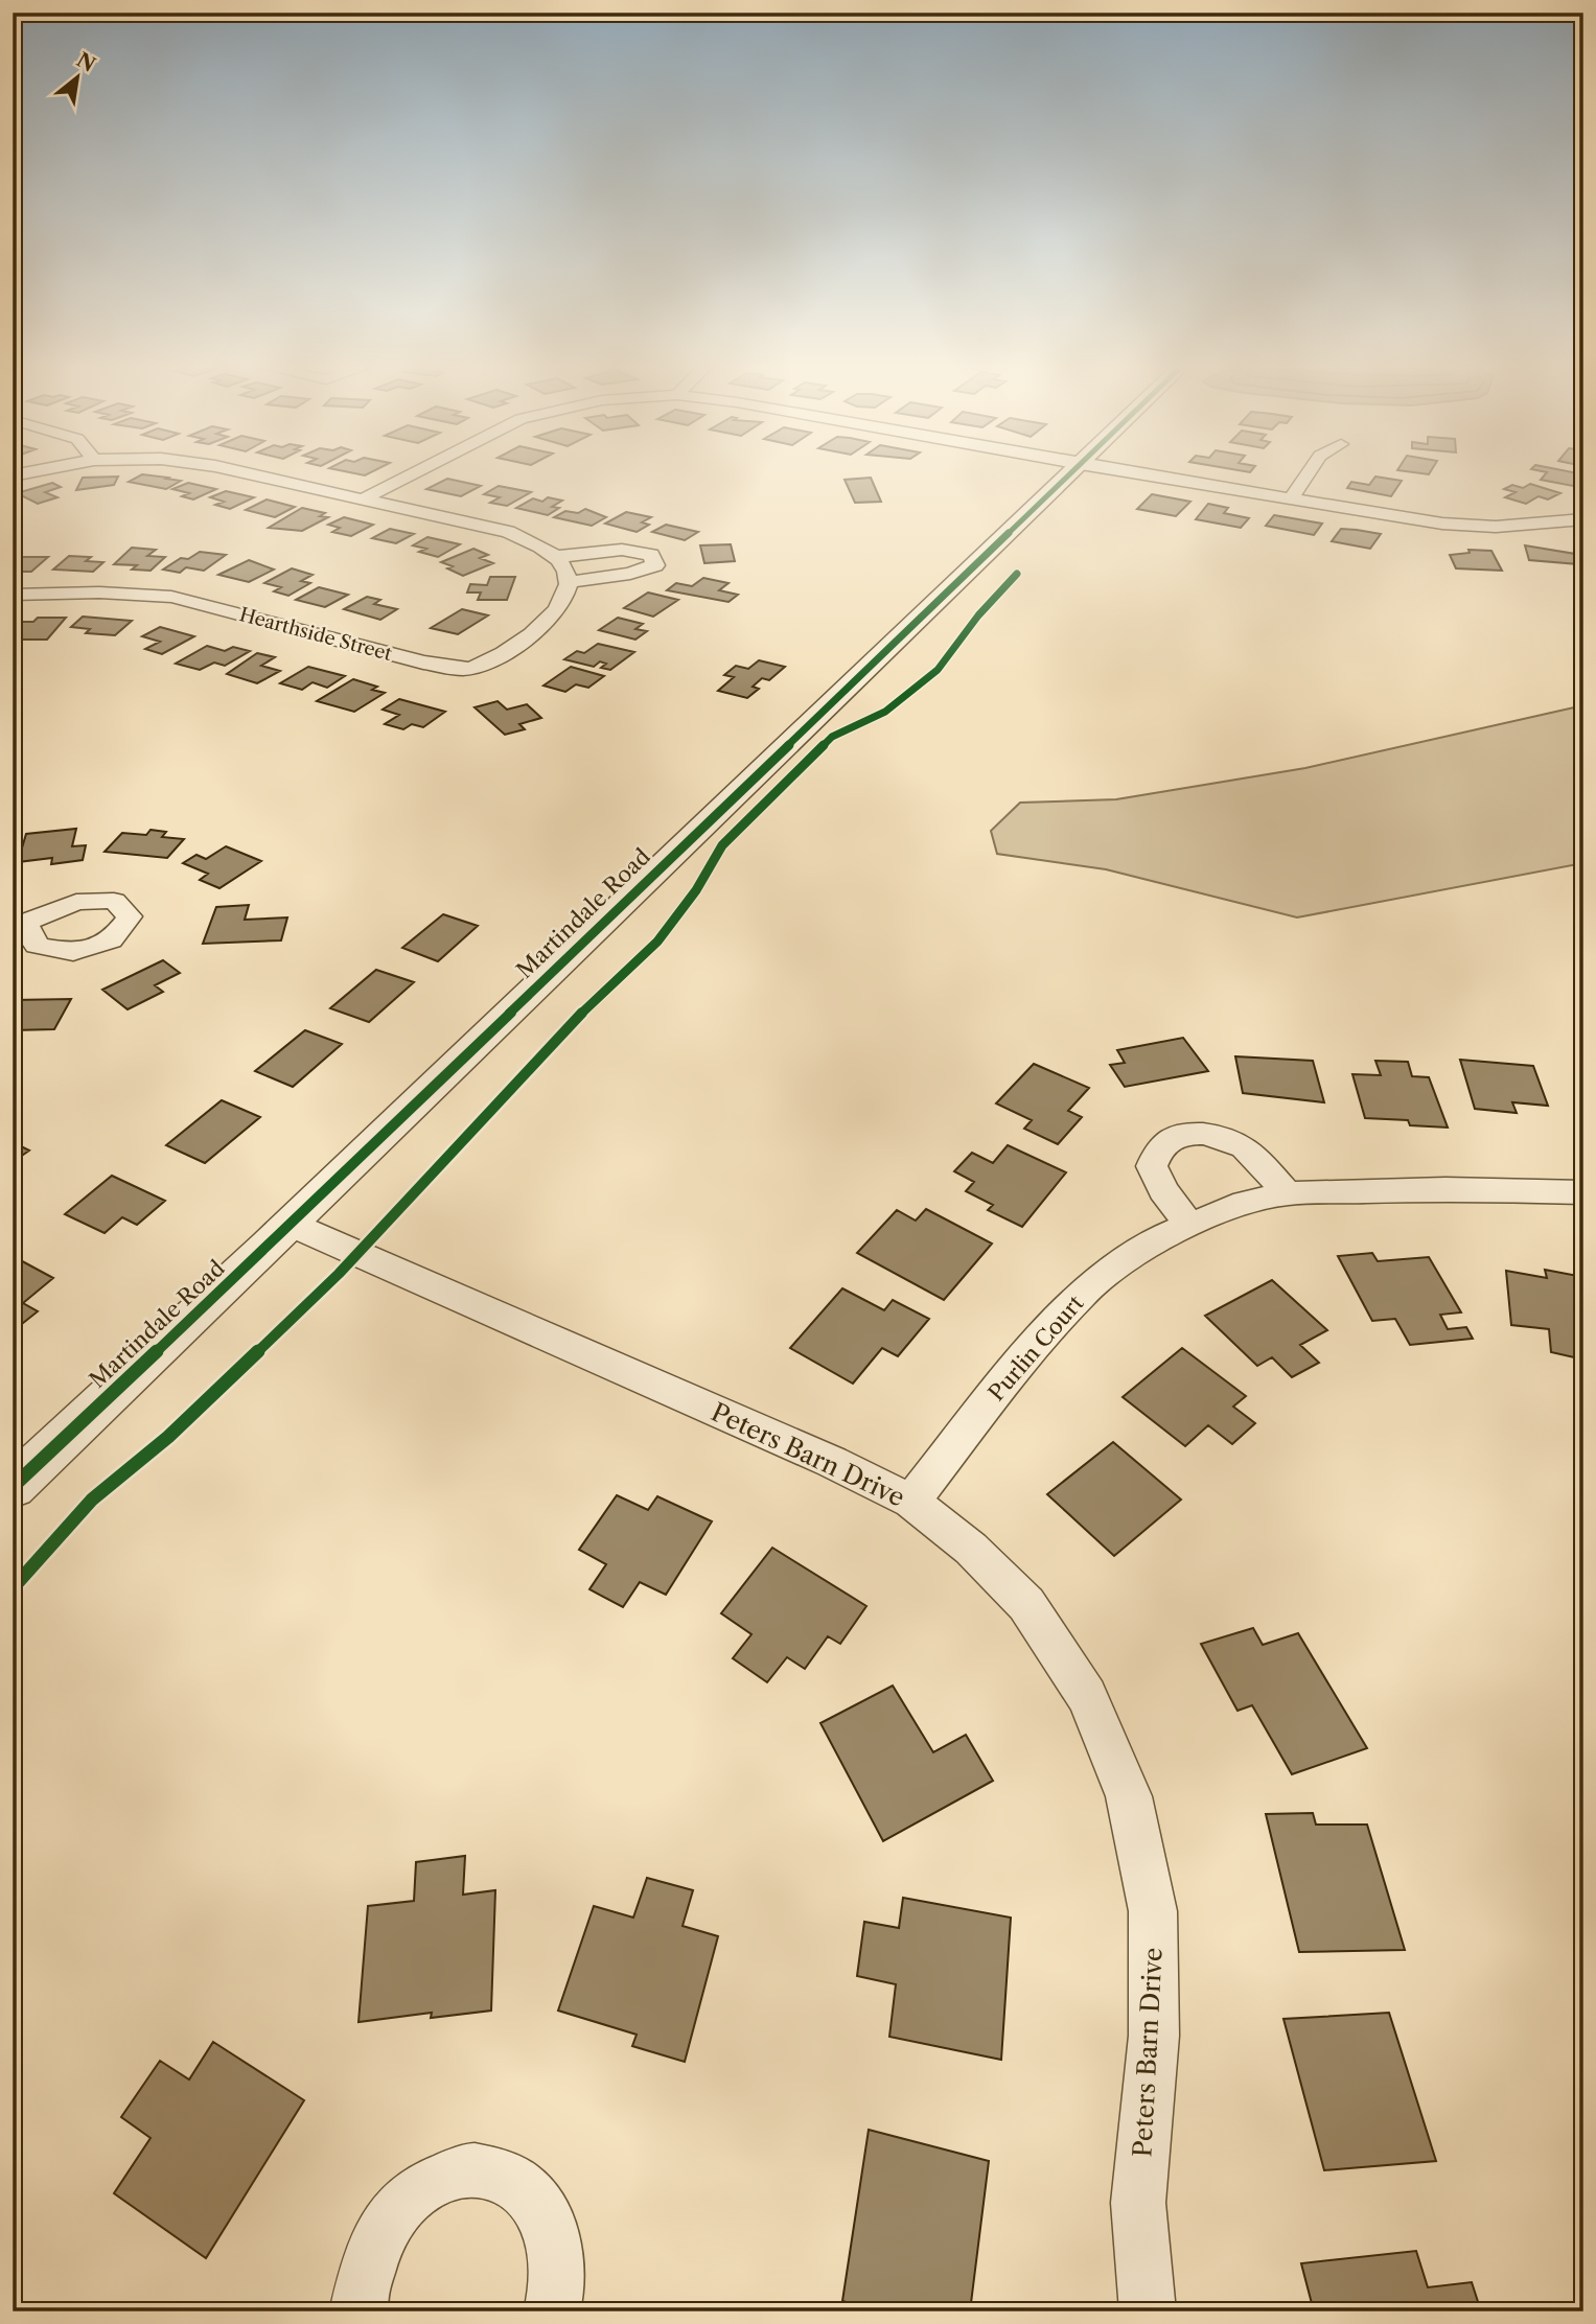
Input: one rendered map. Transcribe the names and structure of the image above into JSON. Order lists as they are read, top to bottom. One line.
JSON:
{"streets":{"street":["Hearthside Street","Martindale Road","Purlin Court","Peters Barn Drive"]},"crossings":[["Martindale Road","Peters Barn Drive"],["Purlin Court","Peters Barn Drive"]],"north":"top right"}
